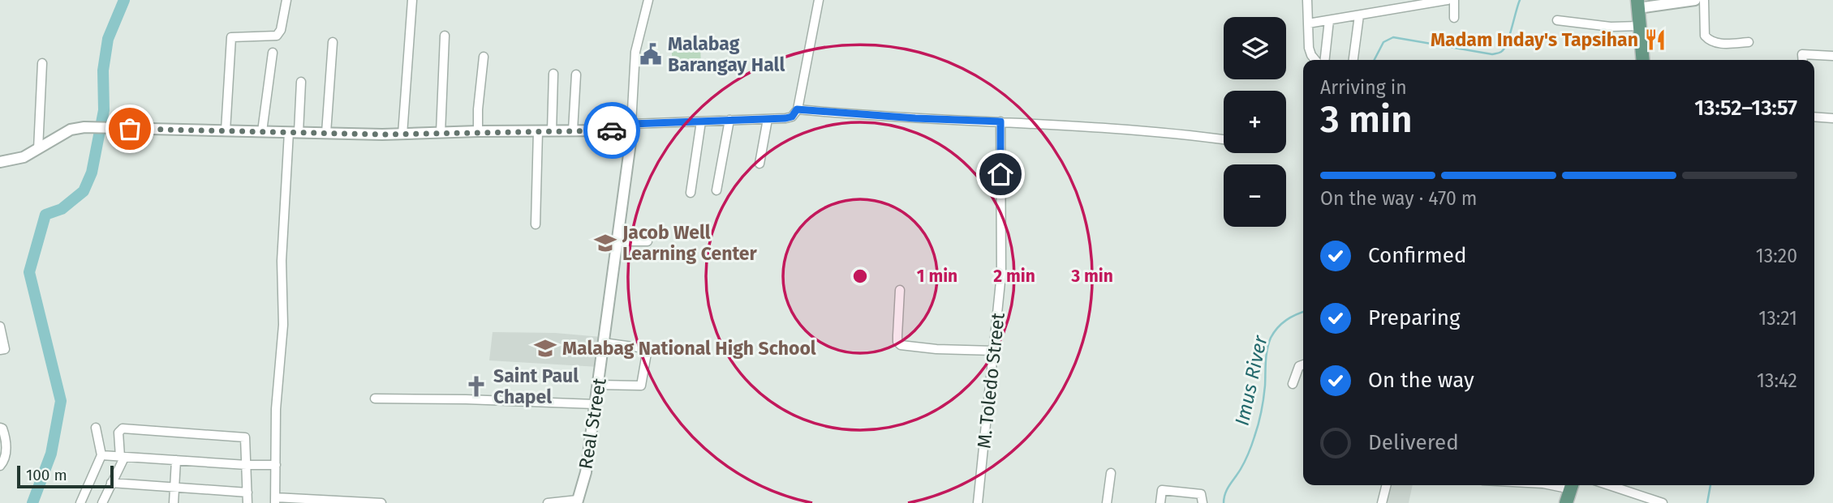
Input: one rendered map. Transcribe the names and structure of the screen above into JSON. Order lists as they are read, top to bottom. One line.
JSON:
{"streets":{"street":["M. Toledo Street","Real Street"]},"water":["Imus River"],"places":{"restaurant":["Madam Inday's Tapsihan"],"public building":["Malabag Barangay Hall"],"school or university":["Jacob Well Learning Center","Malabag National High School"],"church":["Saint Paul Chapel"]},"scale_bar":"100 m","page":{"map_buttons":["+","−"],"heading":["3 min","Arriving in","13:52–13:57"],"bar":"On the way · 470 m","list":[["Confirmed","13:20"],["Preparing","13:21"],["On the way","13:42"],"Delivered"],"scale":"100 m"},"rings":["1 min","2 min","3 min"]}
